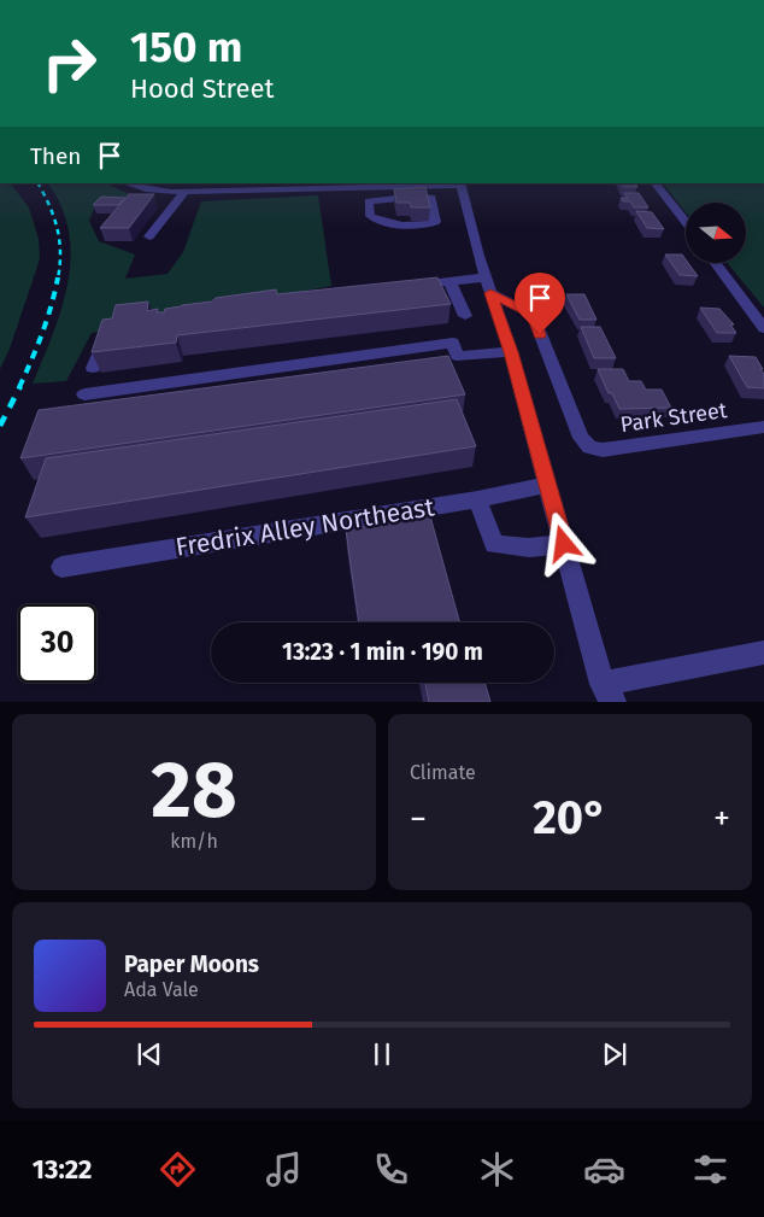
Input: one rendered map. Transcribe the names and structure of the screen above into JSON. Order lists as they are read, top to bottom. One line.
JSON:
{"streets":{"street":["Park Street","Fredrix Alley Northeast"]},"north":"right","page":{"turn":["150 m","Hood Street"],"then":"Then","limit":"30","trip":"13:23 · 1 min · 190 m","tile":[["28","km/h"],"Climate"],"heat":["−","20°","+"],"song":["Paper Moons","Ada Vale"],"tabs":"13:22"}}
